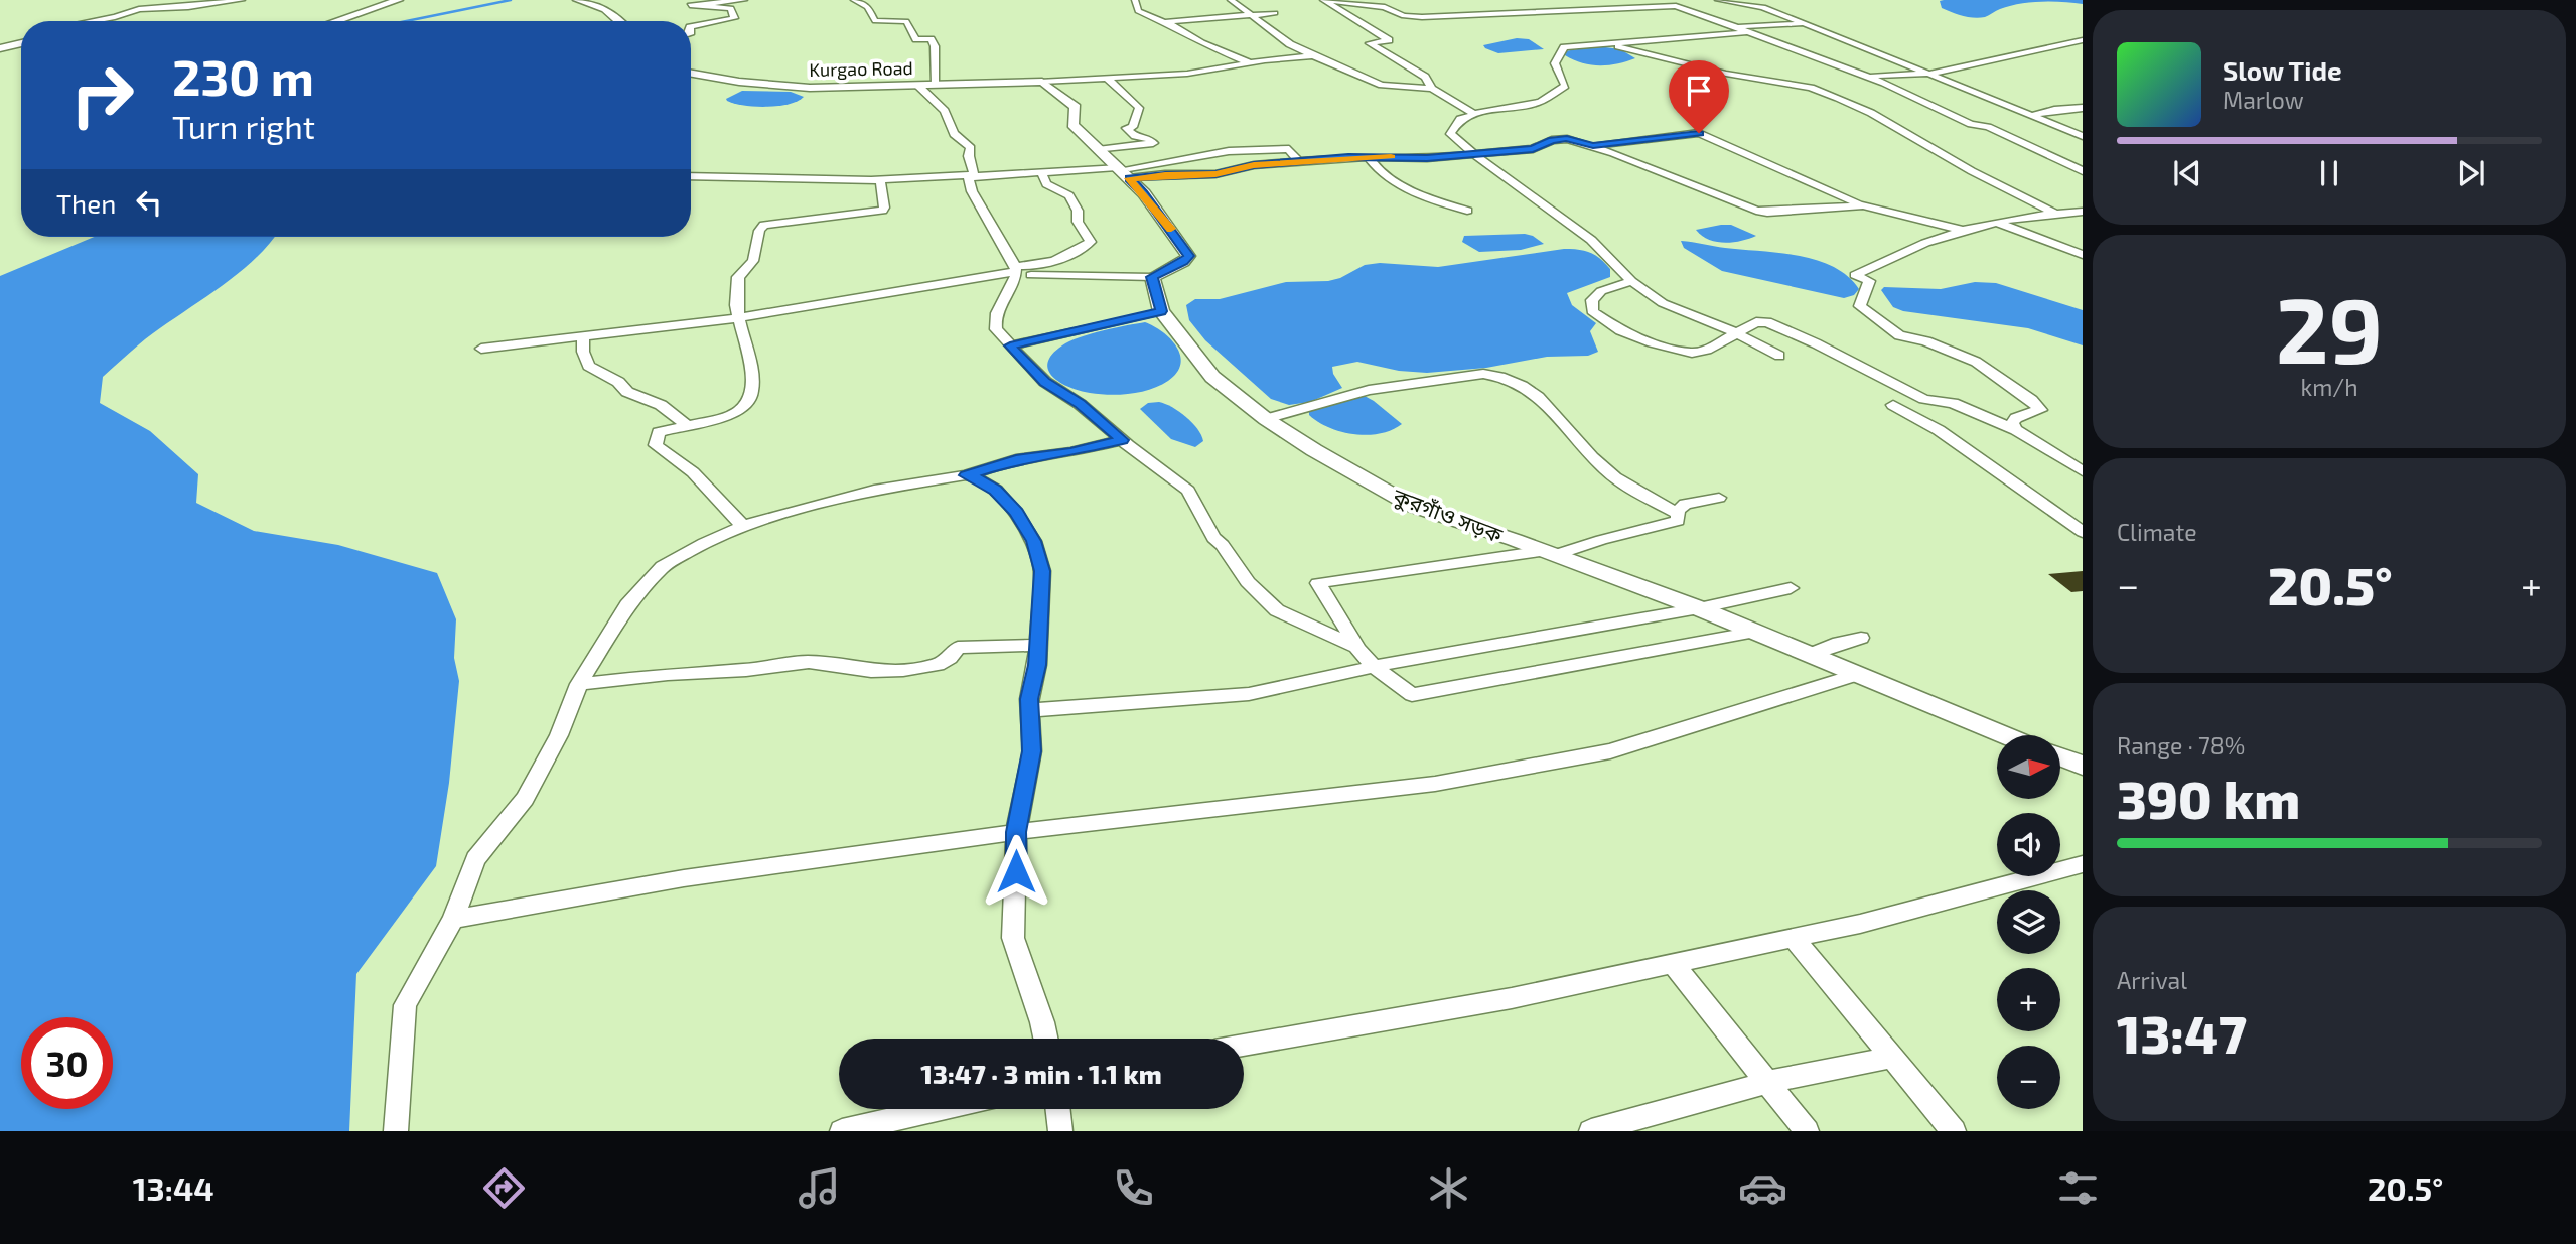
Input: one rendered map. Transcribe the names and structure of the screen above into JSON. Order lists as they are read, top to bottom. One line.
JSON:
{"streets":{"street":["Kurgao Road","কুরগাঁও সড়ক"]},"north":"right","page":{"turn":["230 m","Turn right"],"song":["Slow Tide","Marlow"],"then":"Then","tile":[["29","km/h"],"Climate",["Range · 78%","390 km"],["Arrival","13:47"]],"heat":["−","20.5°","+"],"map_buttons":["+","−"],"limit":"30","trip":"13:47 · 3 min · 1.1 km","tabs":["13:44","20.5°"]}}
